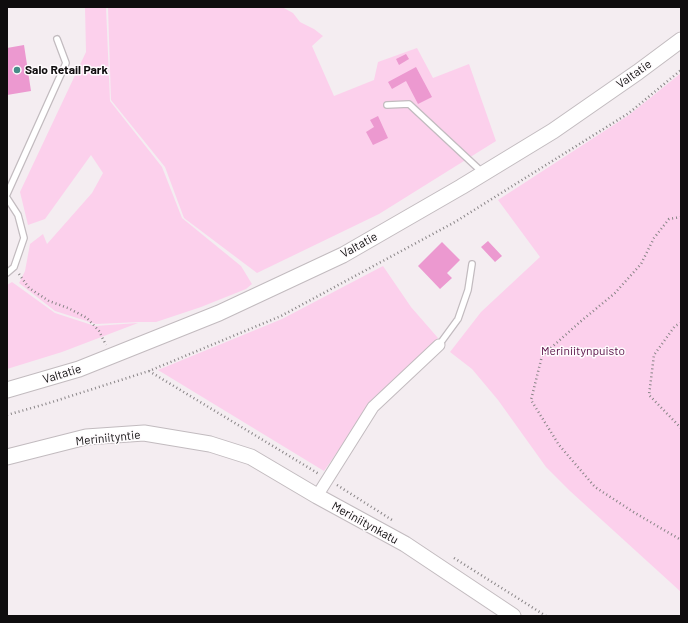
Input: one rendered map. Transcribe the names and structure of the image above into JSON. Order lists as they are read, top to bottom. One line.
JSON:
{"streets":{"main road":["Valtatie","Meriniityntie","Meriniitynkatu"]},"crossings":[["Meriniityntie","Meriniitynkatu"]],"parks":["Meriniitynpuisto"],"places":["Salo Retail Park"]}
